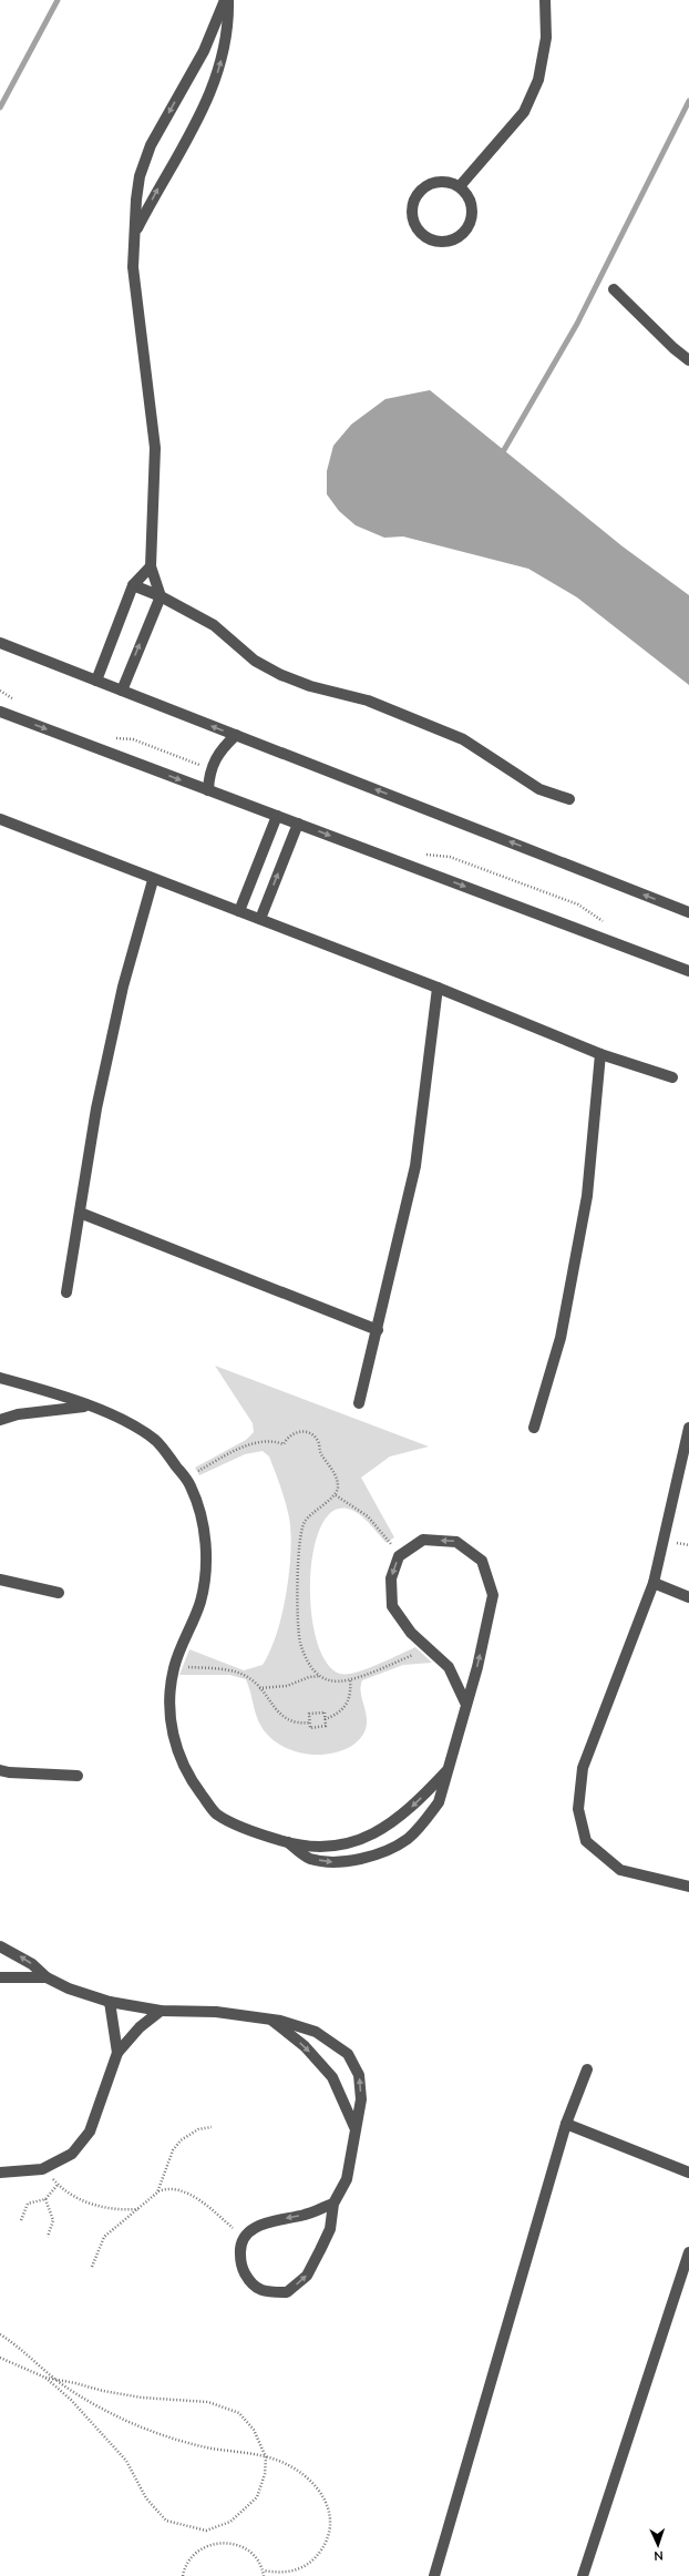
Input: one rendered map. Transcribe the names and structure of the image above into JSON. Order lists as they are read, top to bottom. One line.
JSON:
{"north":"bottom"}
